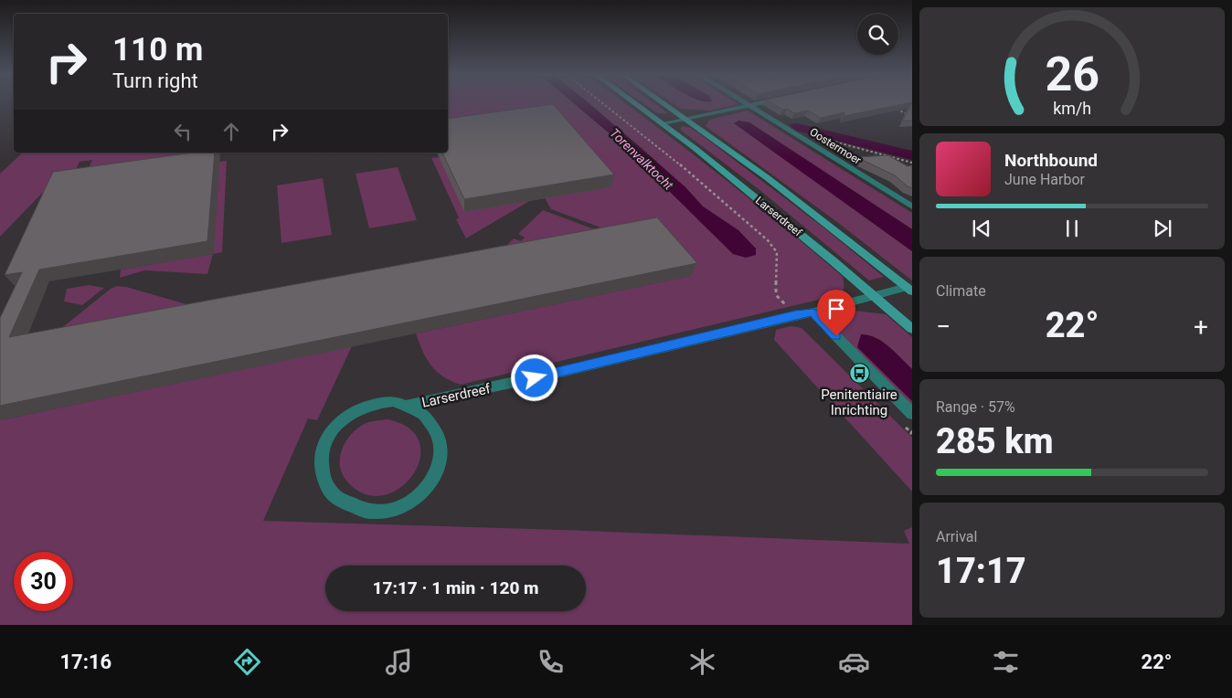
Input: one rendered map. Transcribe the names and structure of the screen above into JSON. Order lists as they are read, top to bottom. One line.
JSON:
{"streets":{"main road":["Larserdreef"],"street":["Oostermoer"]},"water":["Torenvalktocht"],"places":{"bus stop":["Penitentiaire Inrichting"]},"page":{"turn":["110 m","Turn right"],"song":["Northbound","June Harbor"],"tile":["Climate",["Range · 57%","285 km"],["Arrival","17:17"]],"heat":["−","22°","+"],"limit":"30","trip":"17:17 · 1 min · 120 m","tabs":["17:16","22°"],"gauge":["26","km/h"]}}
